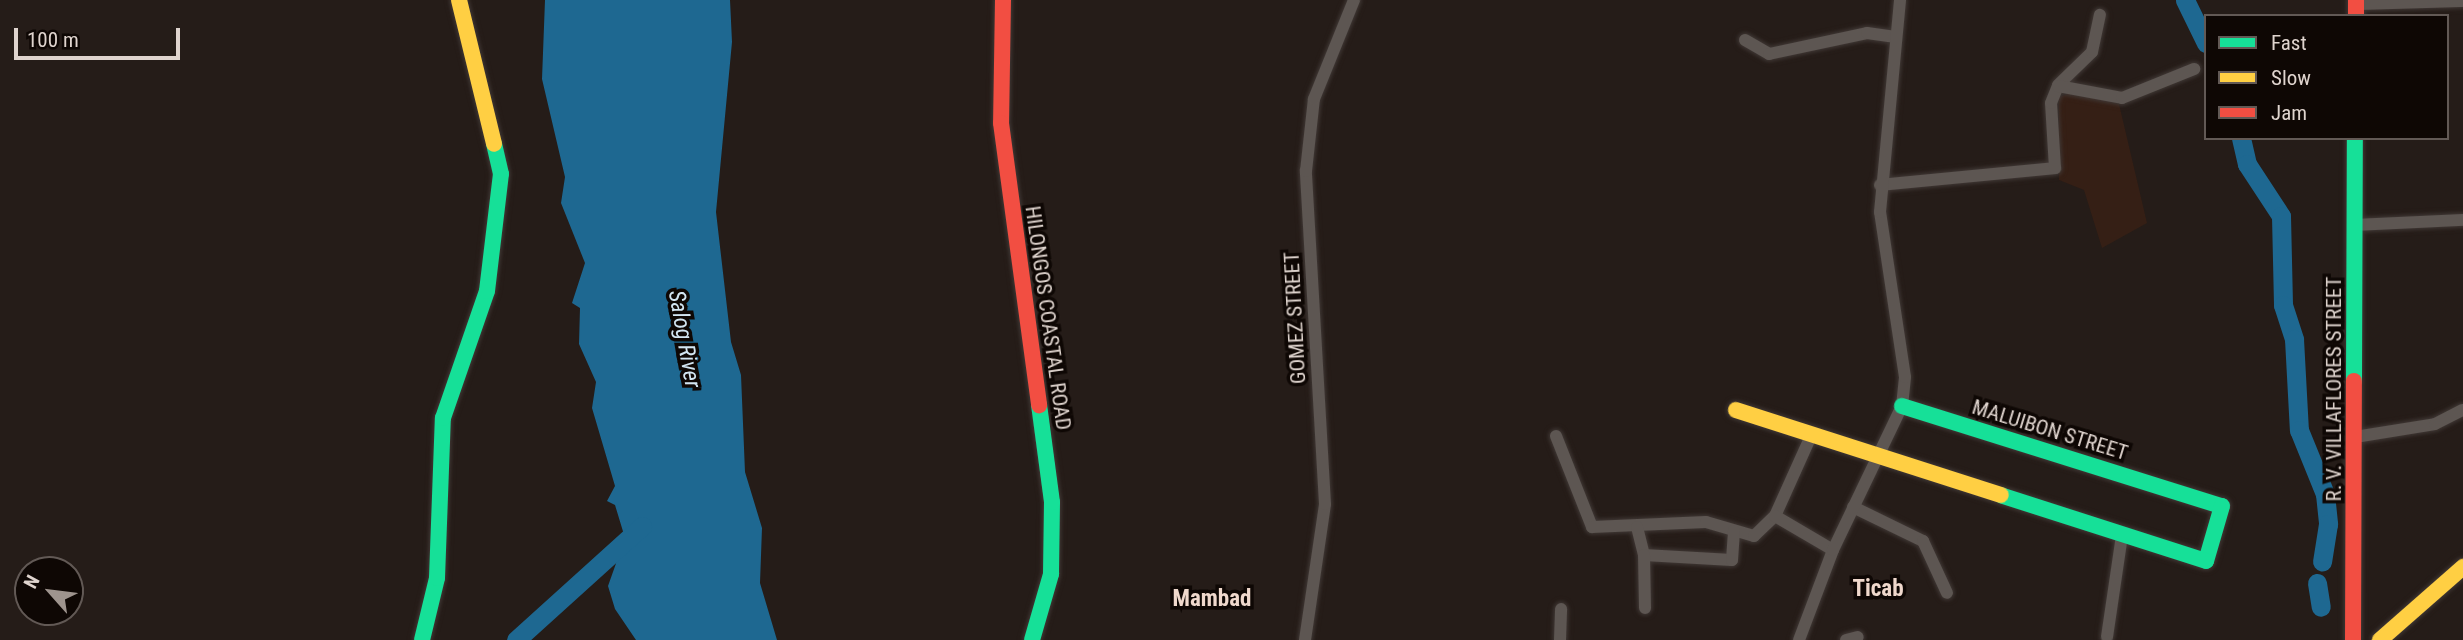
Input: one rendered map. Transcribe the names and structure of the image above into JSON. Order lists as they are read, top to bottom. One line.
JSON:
{"streets":{"street":["HILONGOS COASTAL ROAD","GOMEZ STREET","R. V. VILLAFLORES STREET","MALUIBON STREET"]},"districts":["Ticab","Mambad"],"water":["Salog River"],"legend":["Fast","Slow","Jam"],"scale_bar":"100 m","north":"top left"}
